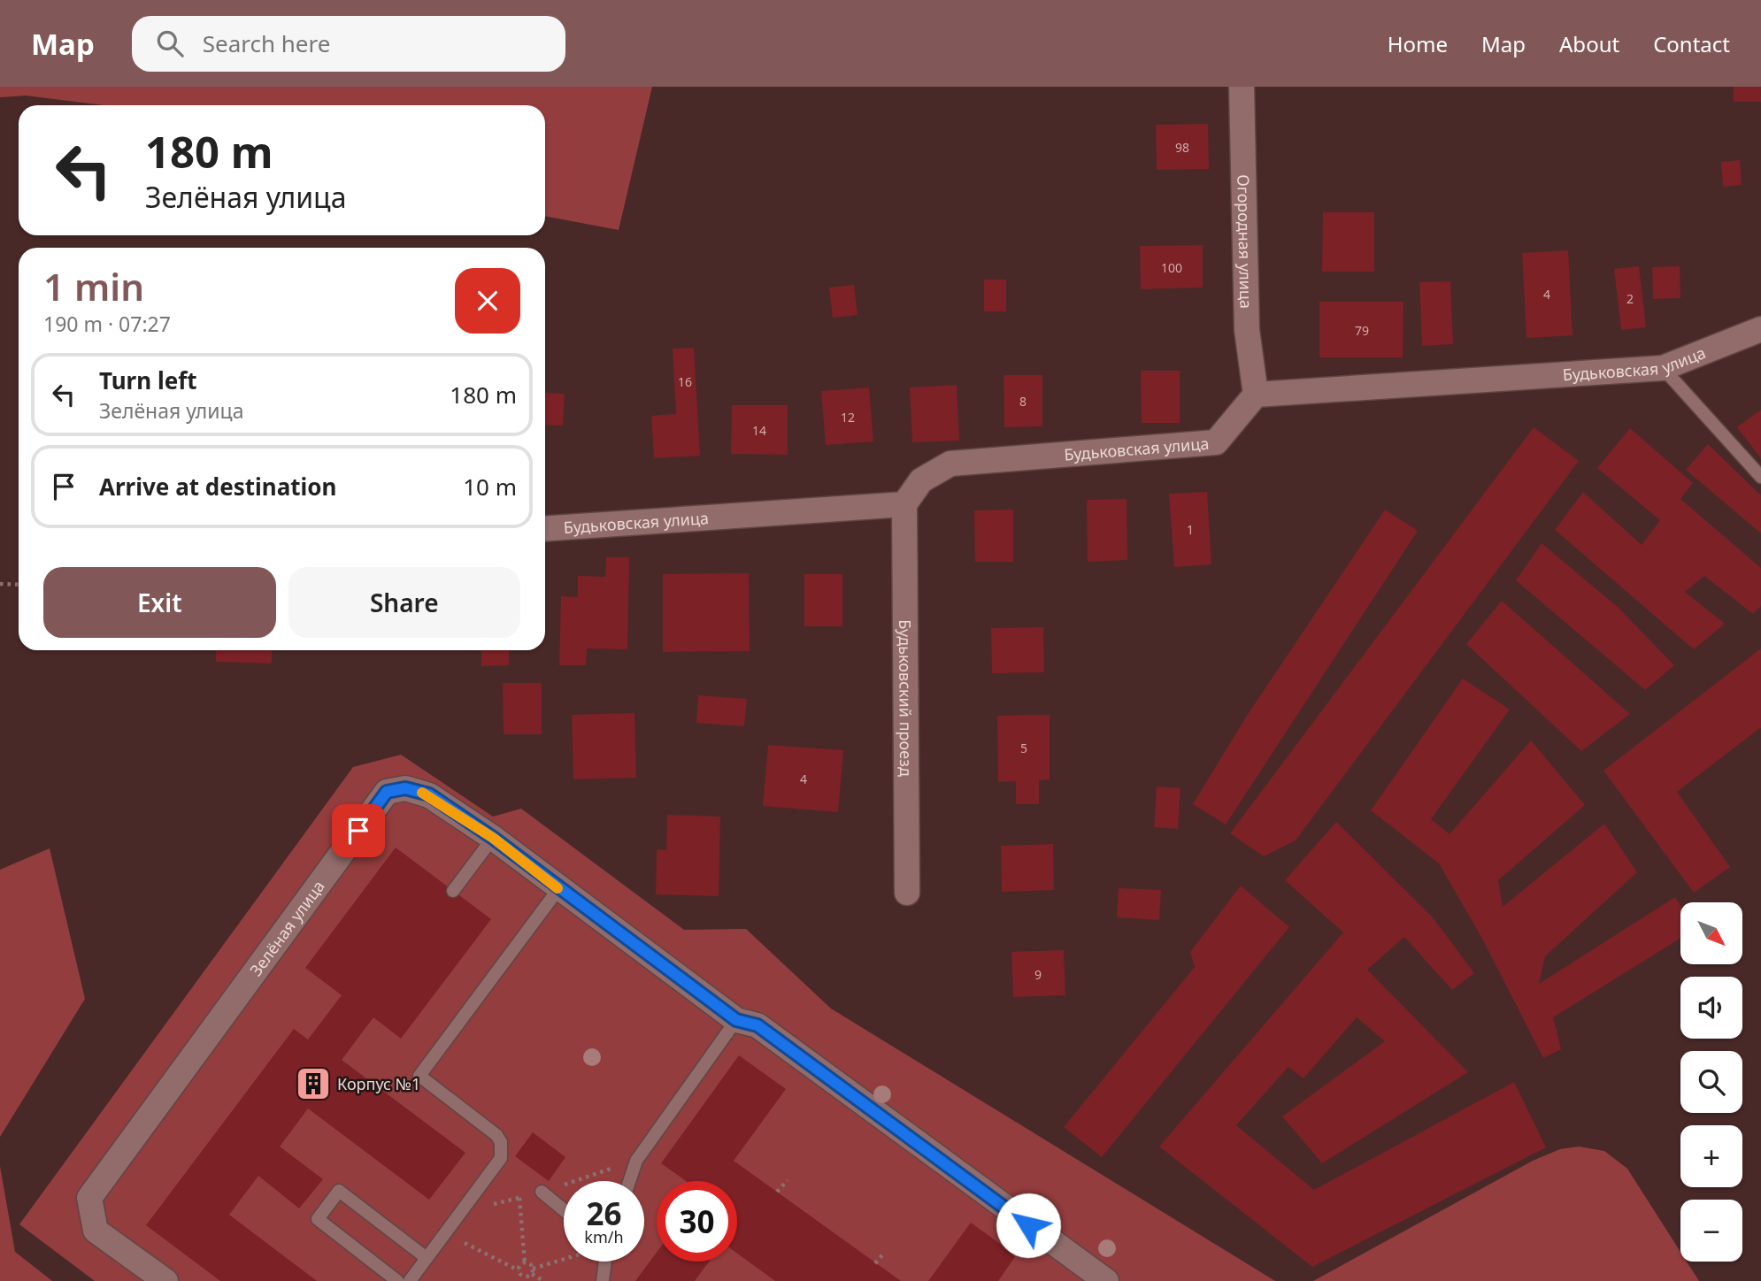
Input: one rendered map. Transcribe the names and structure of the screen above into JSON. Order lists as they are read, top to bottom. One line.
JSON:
{"streets":{"street":["Огородная улица","Будьковская улица","Будьковский проезд","Зелёная улица"]},"crossings":[["Огородная улица","Будьковская улица"],["Будьковская улица","Будьковский проезд"]],"places":{"building":["Корпус №1"]},"house_numbers":["98","100","4","2","79","16","8","12","14","1","5","4","9"],"north":"bottom right","page":{"header":"Map","search":"Search here","nav":["Home","Map","About","Contact"],"turn":["180 m","Зелёная улица"],"heading":["1 min","190 m · 07:27"],"list":[{"name":"Turn left","note":"Зелёная улица","value":"180 m"},{"name":"Arrive at destination","value":"10 m"}],"buttons":["Exit","Share"],"map_buttons":["+","−"],"speed":"26 km/h","limit":"30"}}
